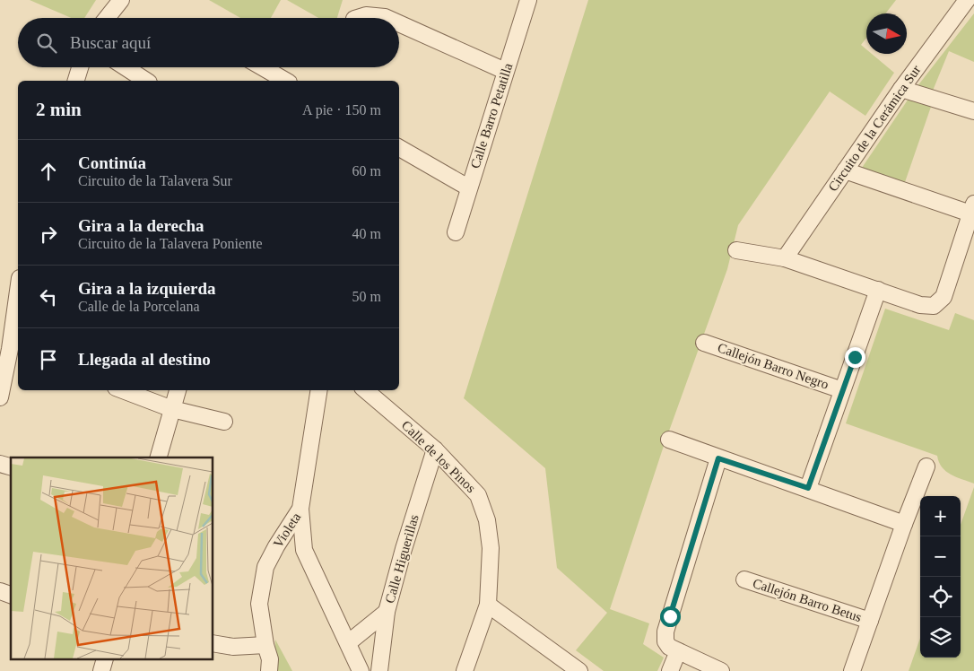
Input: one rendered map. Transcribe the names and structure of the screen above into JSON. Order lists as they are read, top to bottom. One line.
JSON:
{"streets":{"street":["Calle Barro Petatilla","Circuito de la Cerámica Sur","Callejón Barro Negro","Calle de los Pinos","Violeta","Calle Higuerillas","Callejón Barro Betus"]},"crossings":[["Calle de los Pinos","Calle Higuerillas"]],"north":"right","page":{"search":"Buscar aquí","heading":["2 min","A pie · 150 m"],"list":[["Continúa","Circuito de la Talavera Sur","60 m"],["Gira a la derecha","Circuito de la Talavera Poniente","40 m"],["Gira a la izquierda","Calle de la Porcelana","50 m"],"Llegada al destino"],"map_buttons":["+","−"]}}
